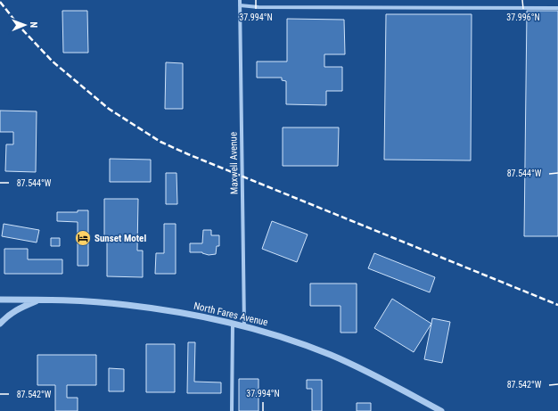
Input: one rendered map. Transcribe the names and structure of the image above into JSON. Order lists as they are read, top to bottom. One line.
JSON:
{"streets":{"street":["Maxwell Avenue","North Fares Avenue"]},"crossings":[["Maxwell Avenue","North Fares Avenue"]],"places":{"hotel":["Sunset Motel"]},"north":"right","coordinates":["37.994°N","37.996°N","87.544°W","87.542°W"]}
